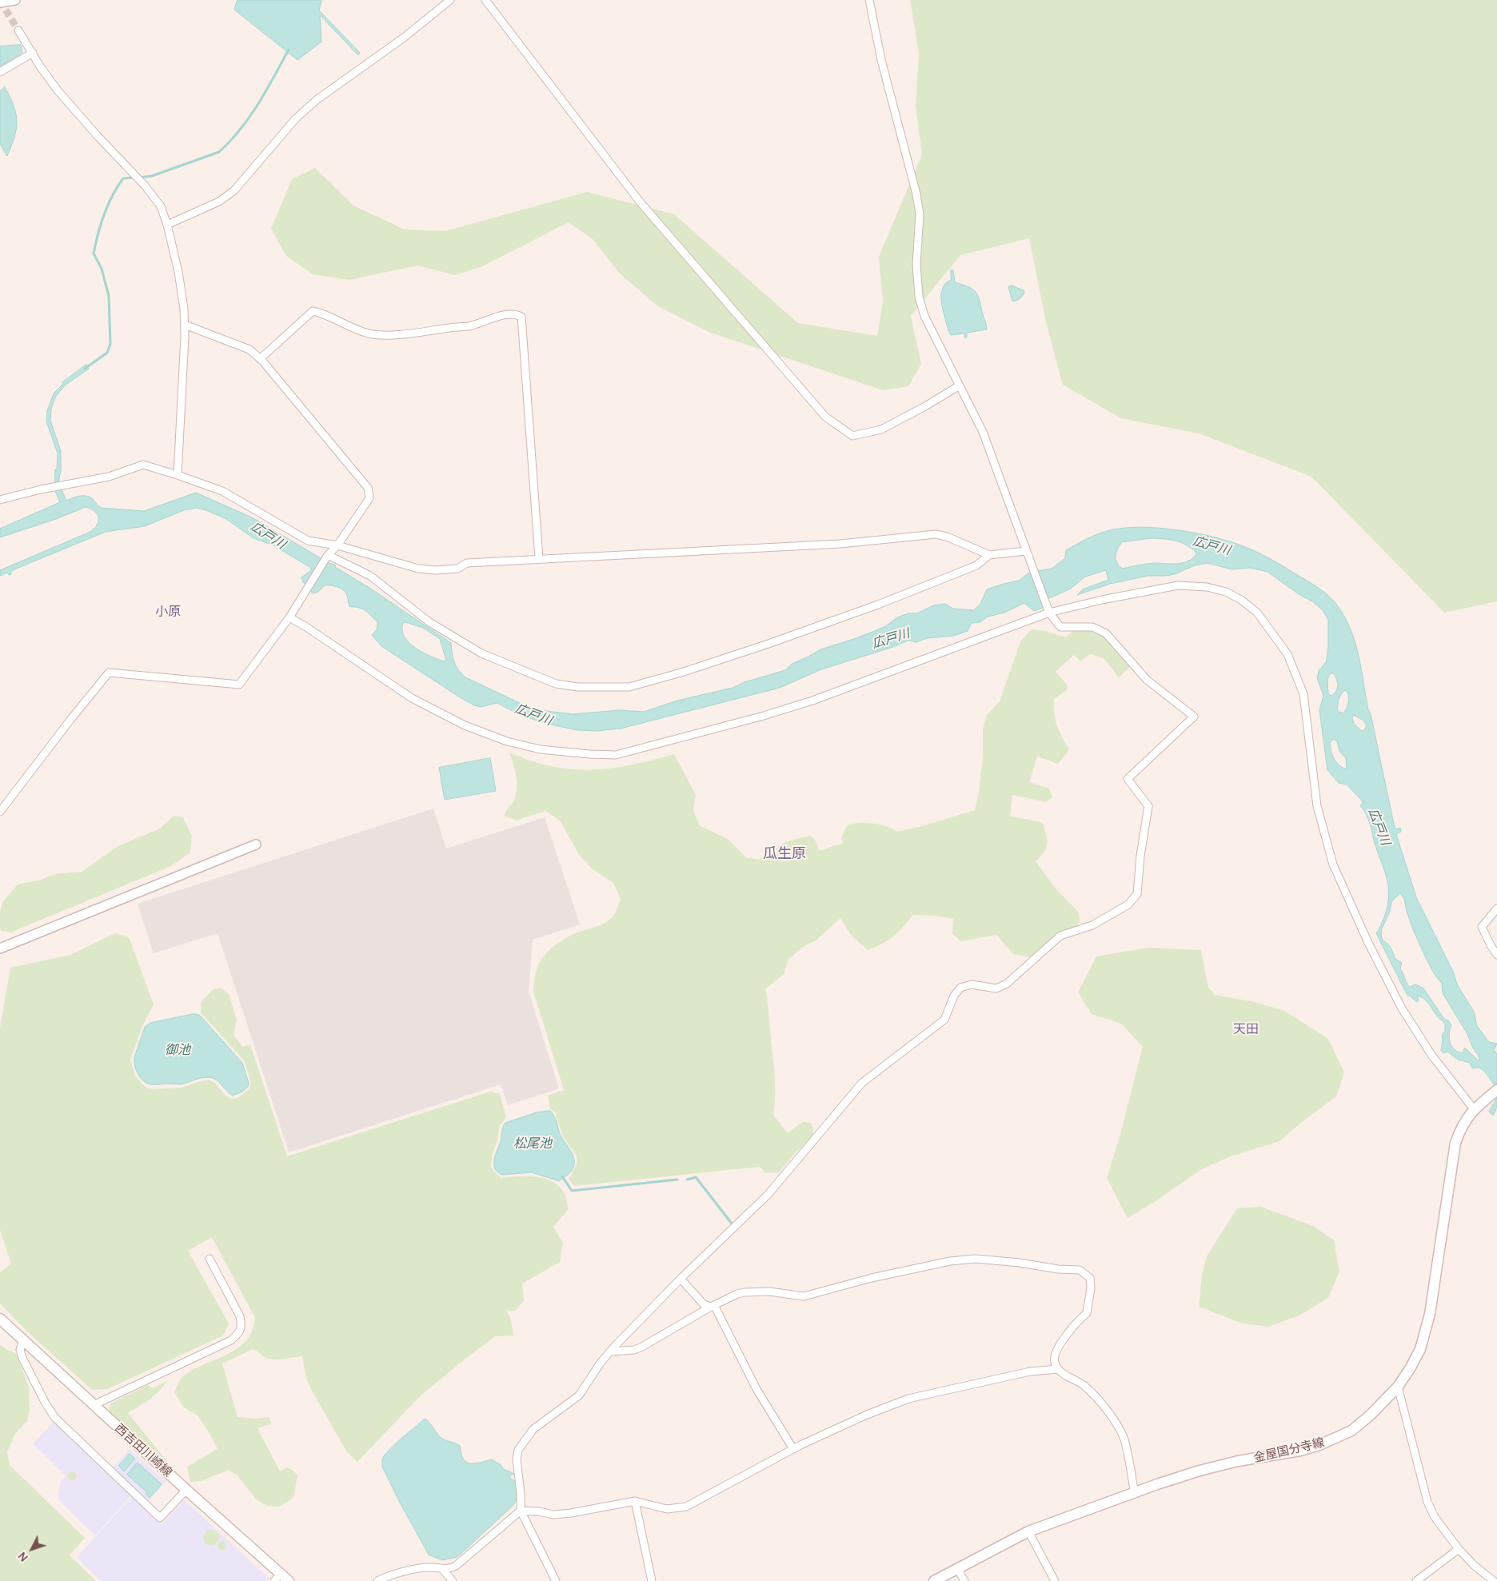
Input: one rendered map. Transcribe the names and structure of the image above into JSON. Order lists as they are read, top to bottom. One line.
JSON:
{"streets":{"main road":["西吉田川崎線","金屋国分寺線"]},"districts":["小原","瓜生原","天田"],"water":["広戸川","御池","松尾池"],"north":"bottom left"}
